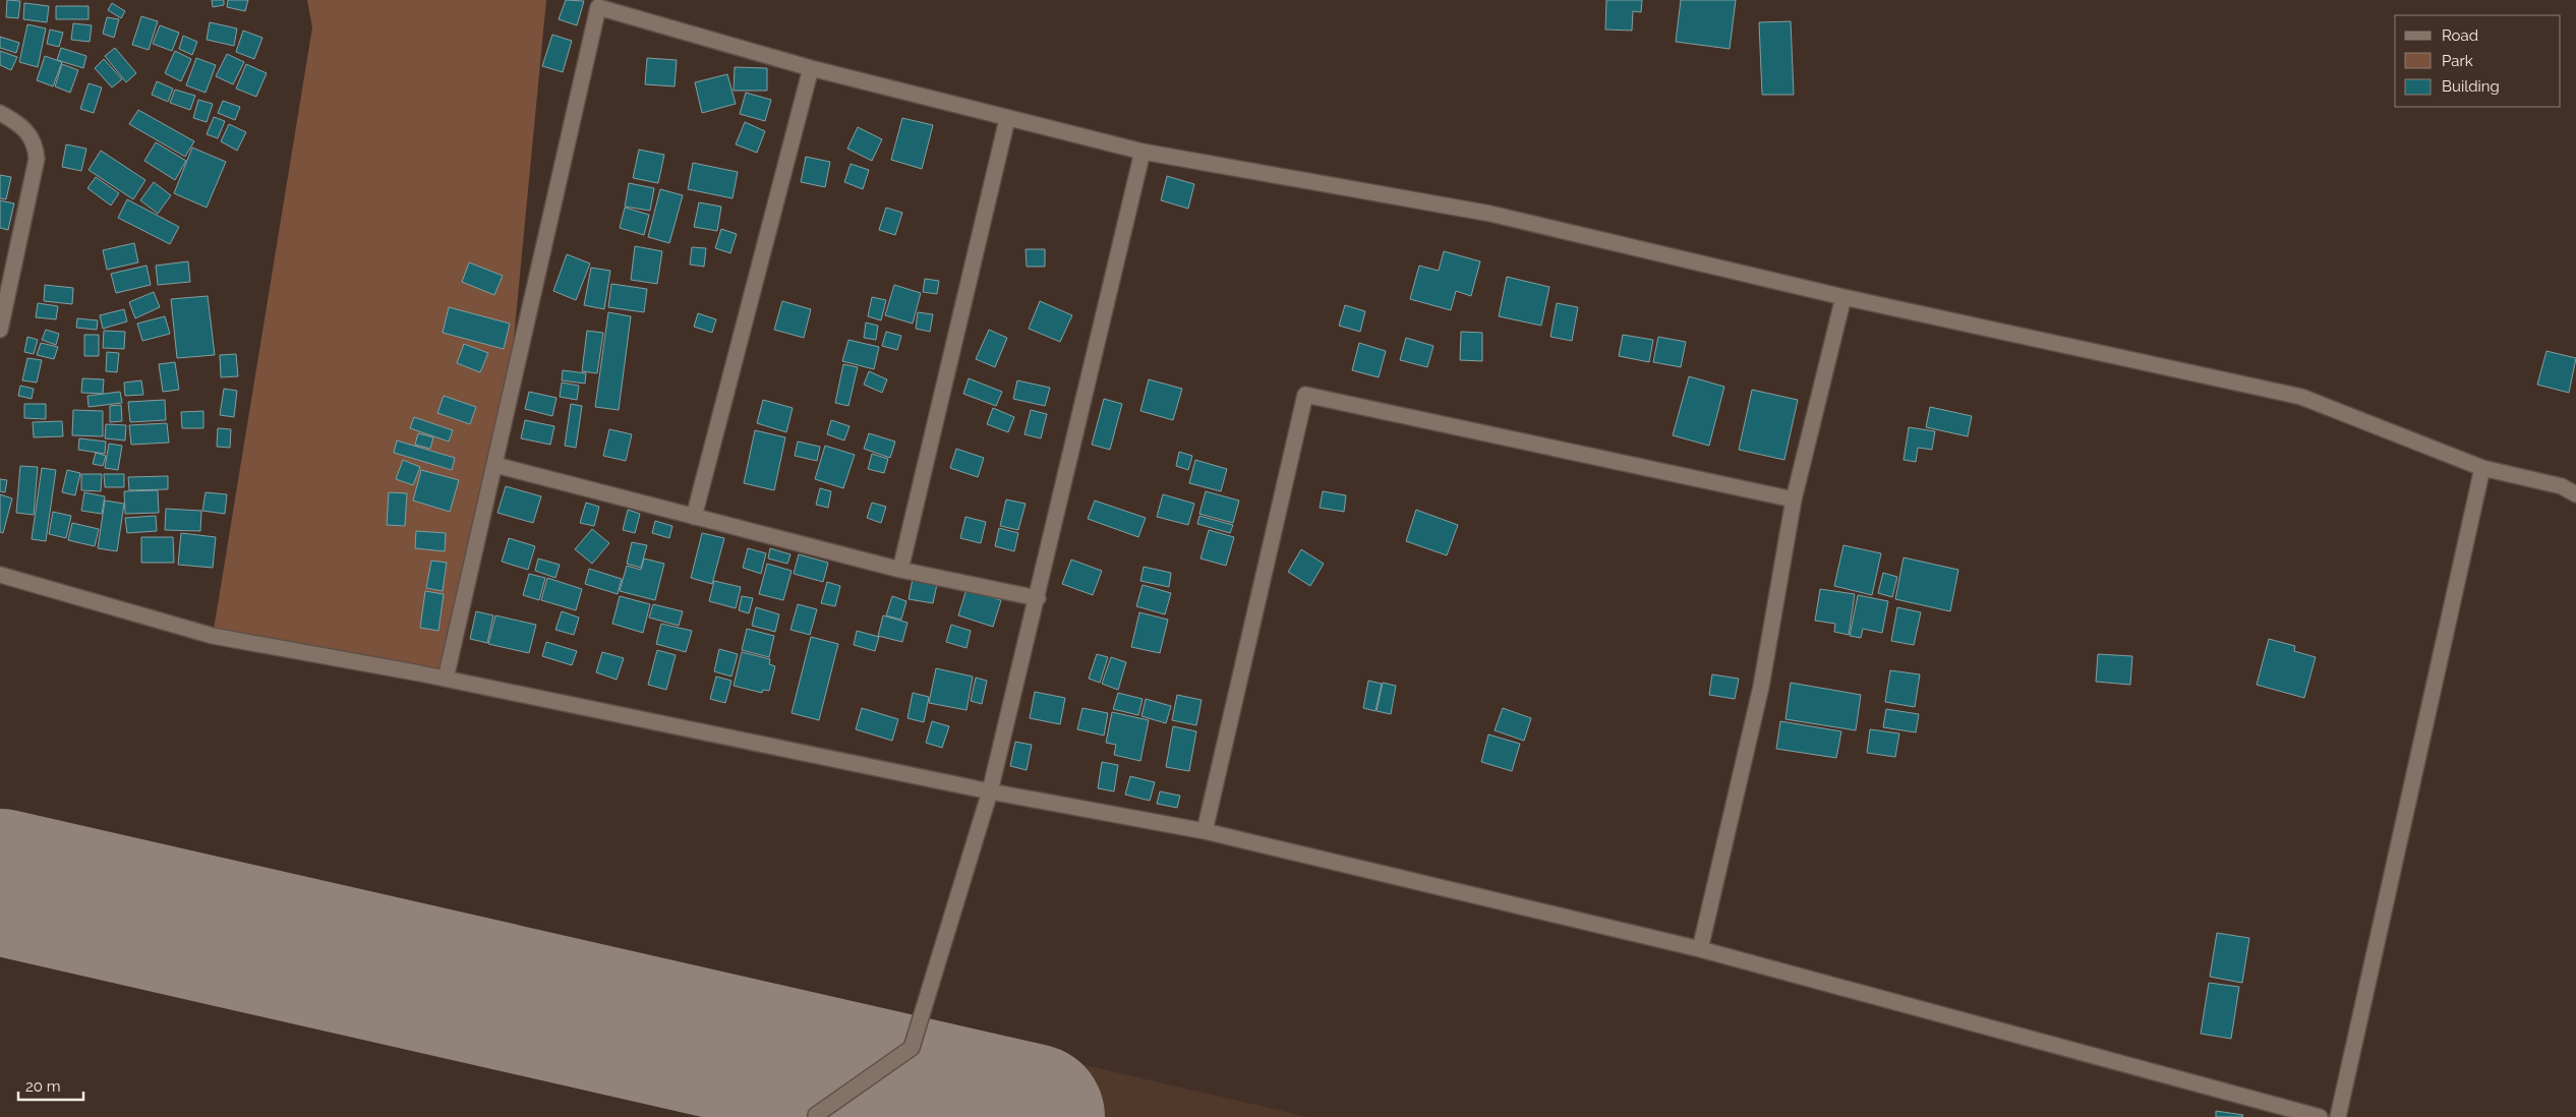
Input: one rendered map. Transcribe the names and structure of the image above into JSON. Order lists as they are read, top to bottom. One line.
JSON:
{"legend":["Road","Park","Building"],"scale_bar":"20 m"}
